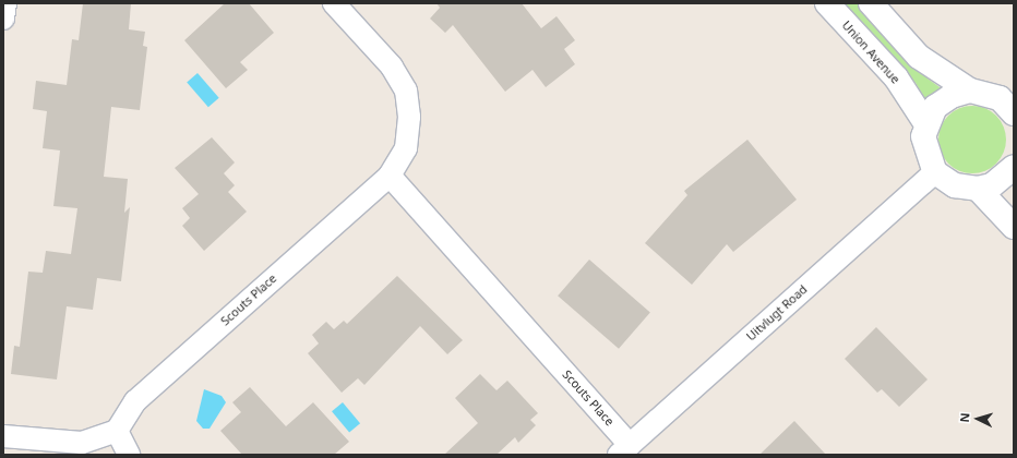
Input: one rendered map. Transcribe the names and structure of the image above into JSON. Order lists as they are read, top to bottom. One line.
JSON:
{"streets":{"street":["Union Avenue","Scouts Place","Uitvlugt Road"]},"crossings":[["Scouts Place","Uitvlugt Road"]],"north":"left"}
